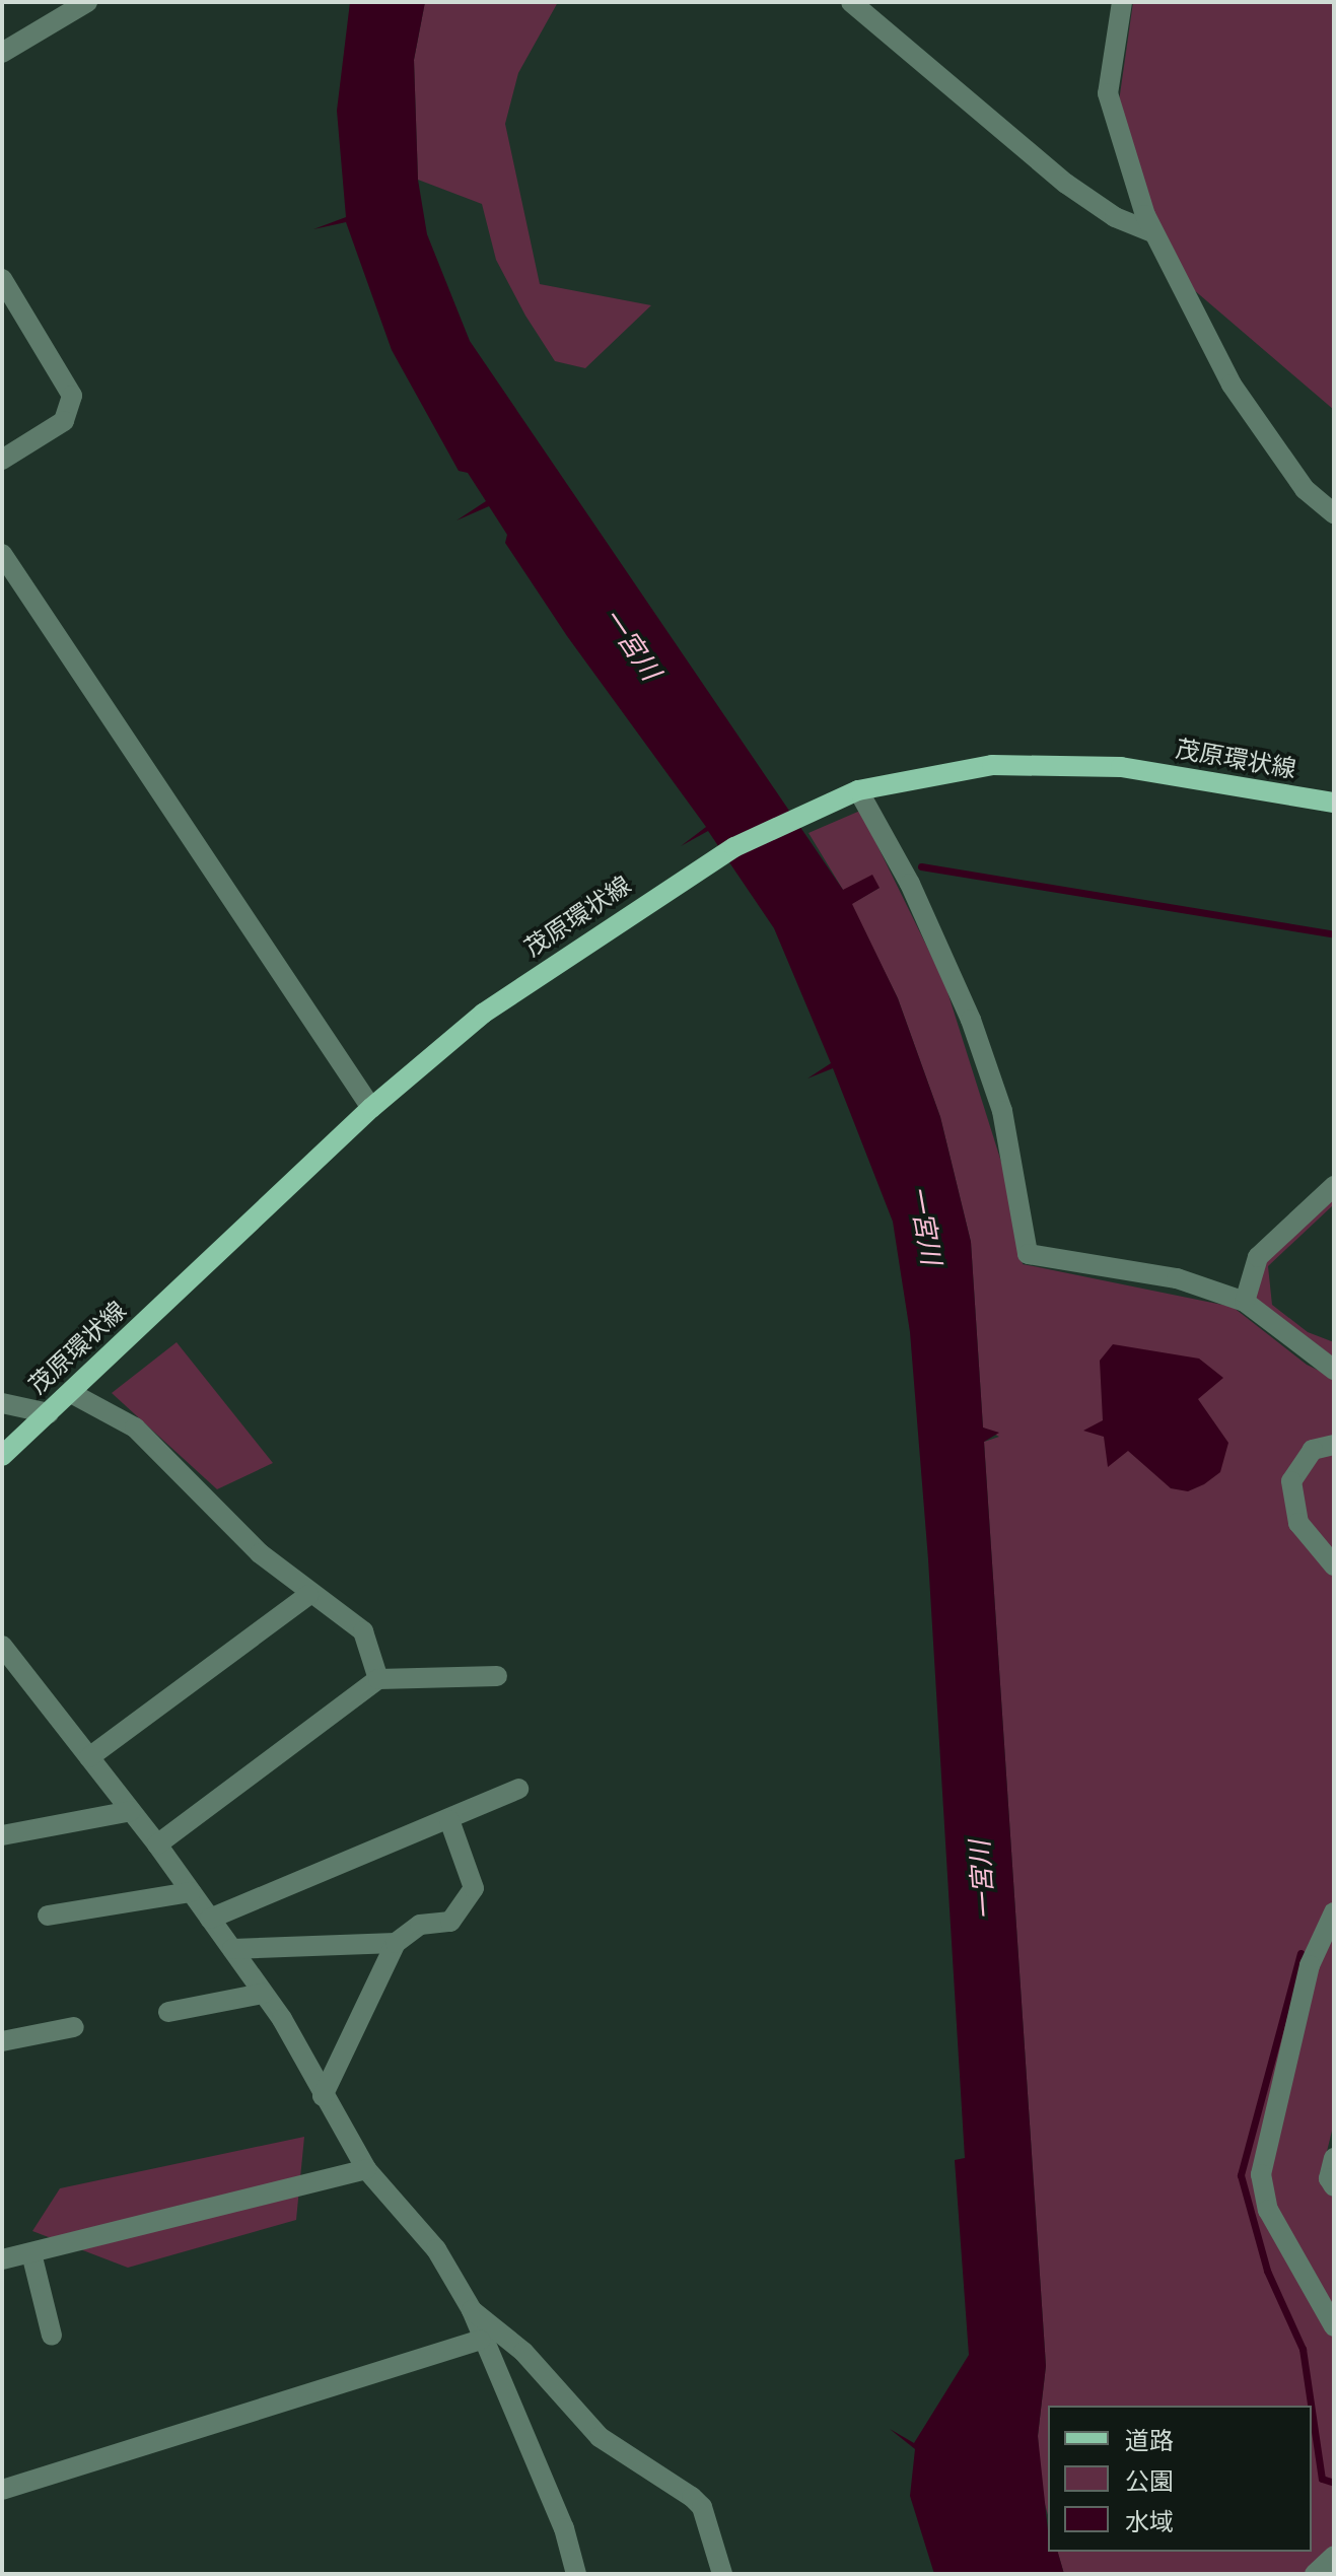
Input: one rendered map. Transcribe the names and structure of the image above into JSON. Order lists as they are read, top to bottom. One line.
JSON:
{"streets":{"main road":["茂原環状線"]},"water":["一宮川"],"legend":["道路","公園","水域"]}
